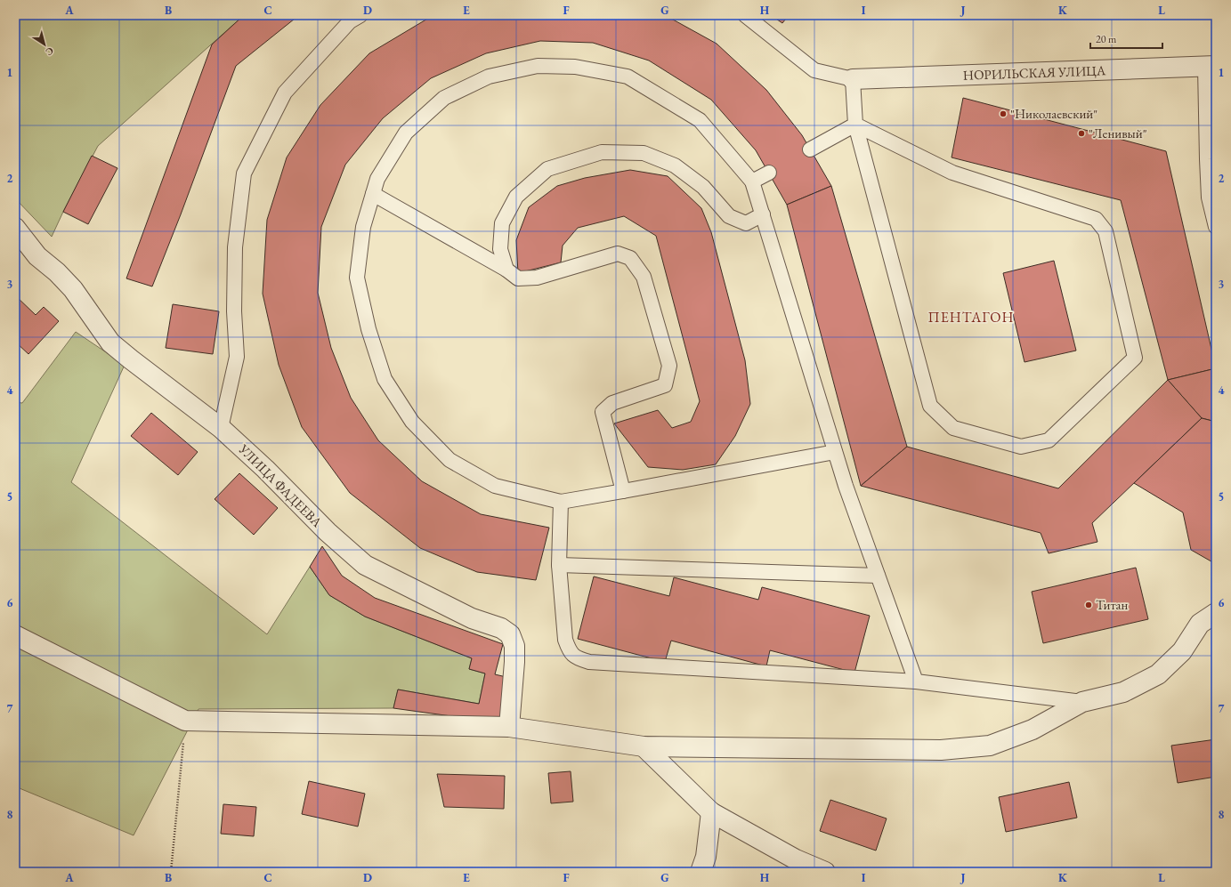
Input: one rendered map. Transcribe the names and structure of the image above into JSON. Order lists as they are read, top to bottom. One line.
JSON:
{"streets":{"street":["НОРИЛЬСКАЯ УЛИЦА","УЛИЦА ФАДЕЕВА"]},"districts":["ПЕНТАГОН"],"places":["\"Николаевский\"","\"Ленивый\"","Титан"],"scale_bar":"20 m","north":"bottom right","grid":{"columns":["A","B","C","D","E","F","G","H","I","J","K","L"],"rows":["1","2","3","4","5","6","7","8"]}}
